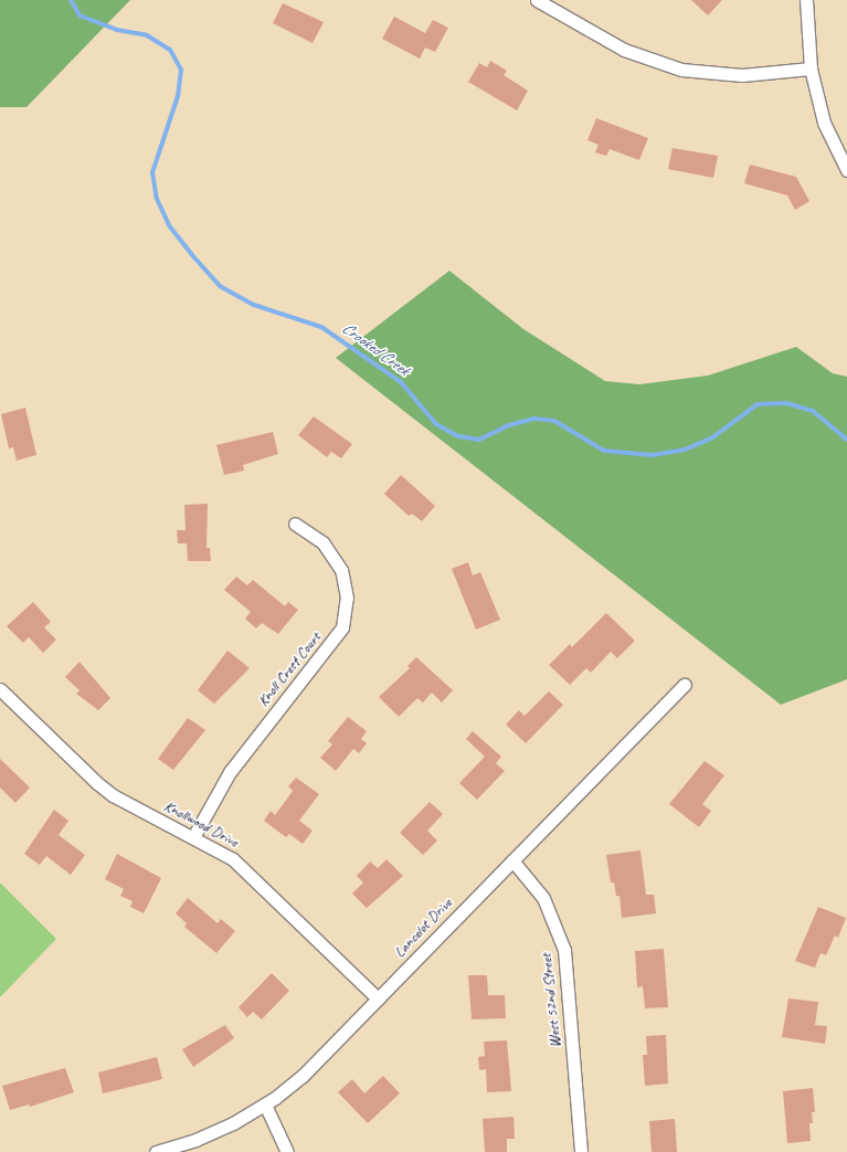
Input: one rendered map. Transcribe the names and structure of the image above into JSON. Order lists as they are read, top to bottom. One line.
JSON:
{"streets":{"street":["Knoll Crest Court","Knollwood Drive","Lancelot Drive","West 52nd Street"]},"crossings":[["Knoll Crest Court","Knollwood Drive"],["Knollwood Drive","Lancelot Drive"],["Lancelot Drive","West 52nd Street"]],"water":["Crooked Creek"]}
